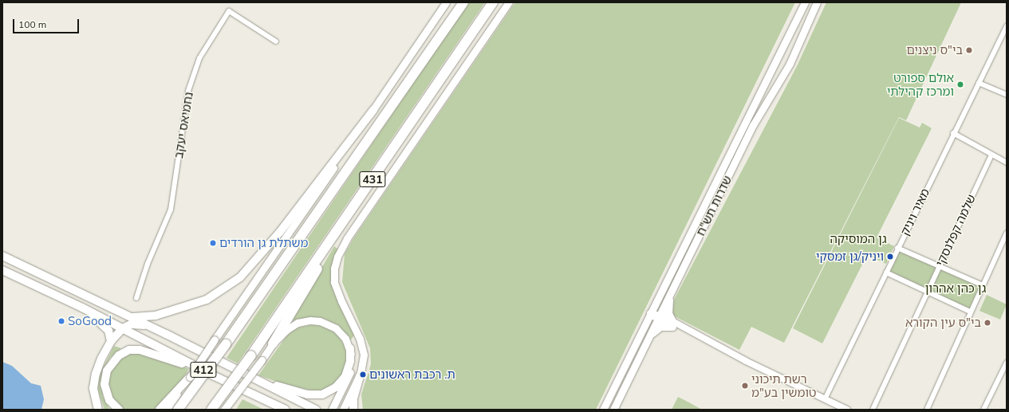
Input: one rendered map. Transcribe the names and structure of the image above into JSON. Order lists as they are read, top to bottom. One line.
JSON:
{"streets":{"highway":["431"],"main road":["שדרות תש\"ח","412"],"street":["נחמיאס יעקב","מאיר ויניק","שלמה קפלנסקי"]},"parks":["גן המוסיקה","גן כהן אהרון"],"places":["בי\"ס ניצנים","אולם ספורט ומרכז קהילתי","משתלת גן הורדים","ויניק/גן זמסקי","SoGood","בי\"ס עין הקורא","ת. רכבת ראשונים","רשת תיכוני טומשין בע\"מ"],"scale_bar":"100 m"}
